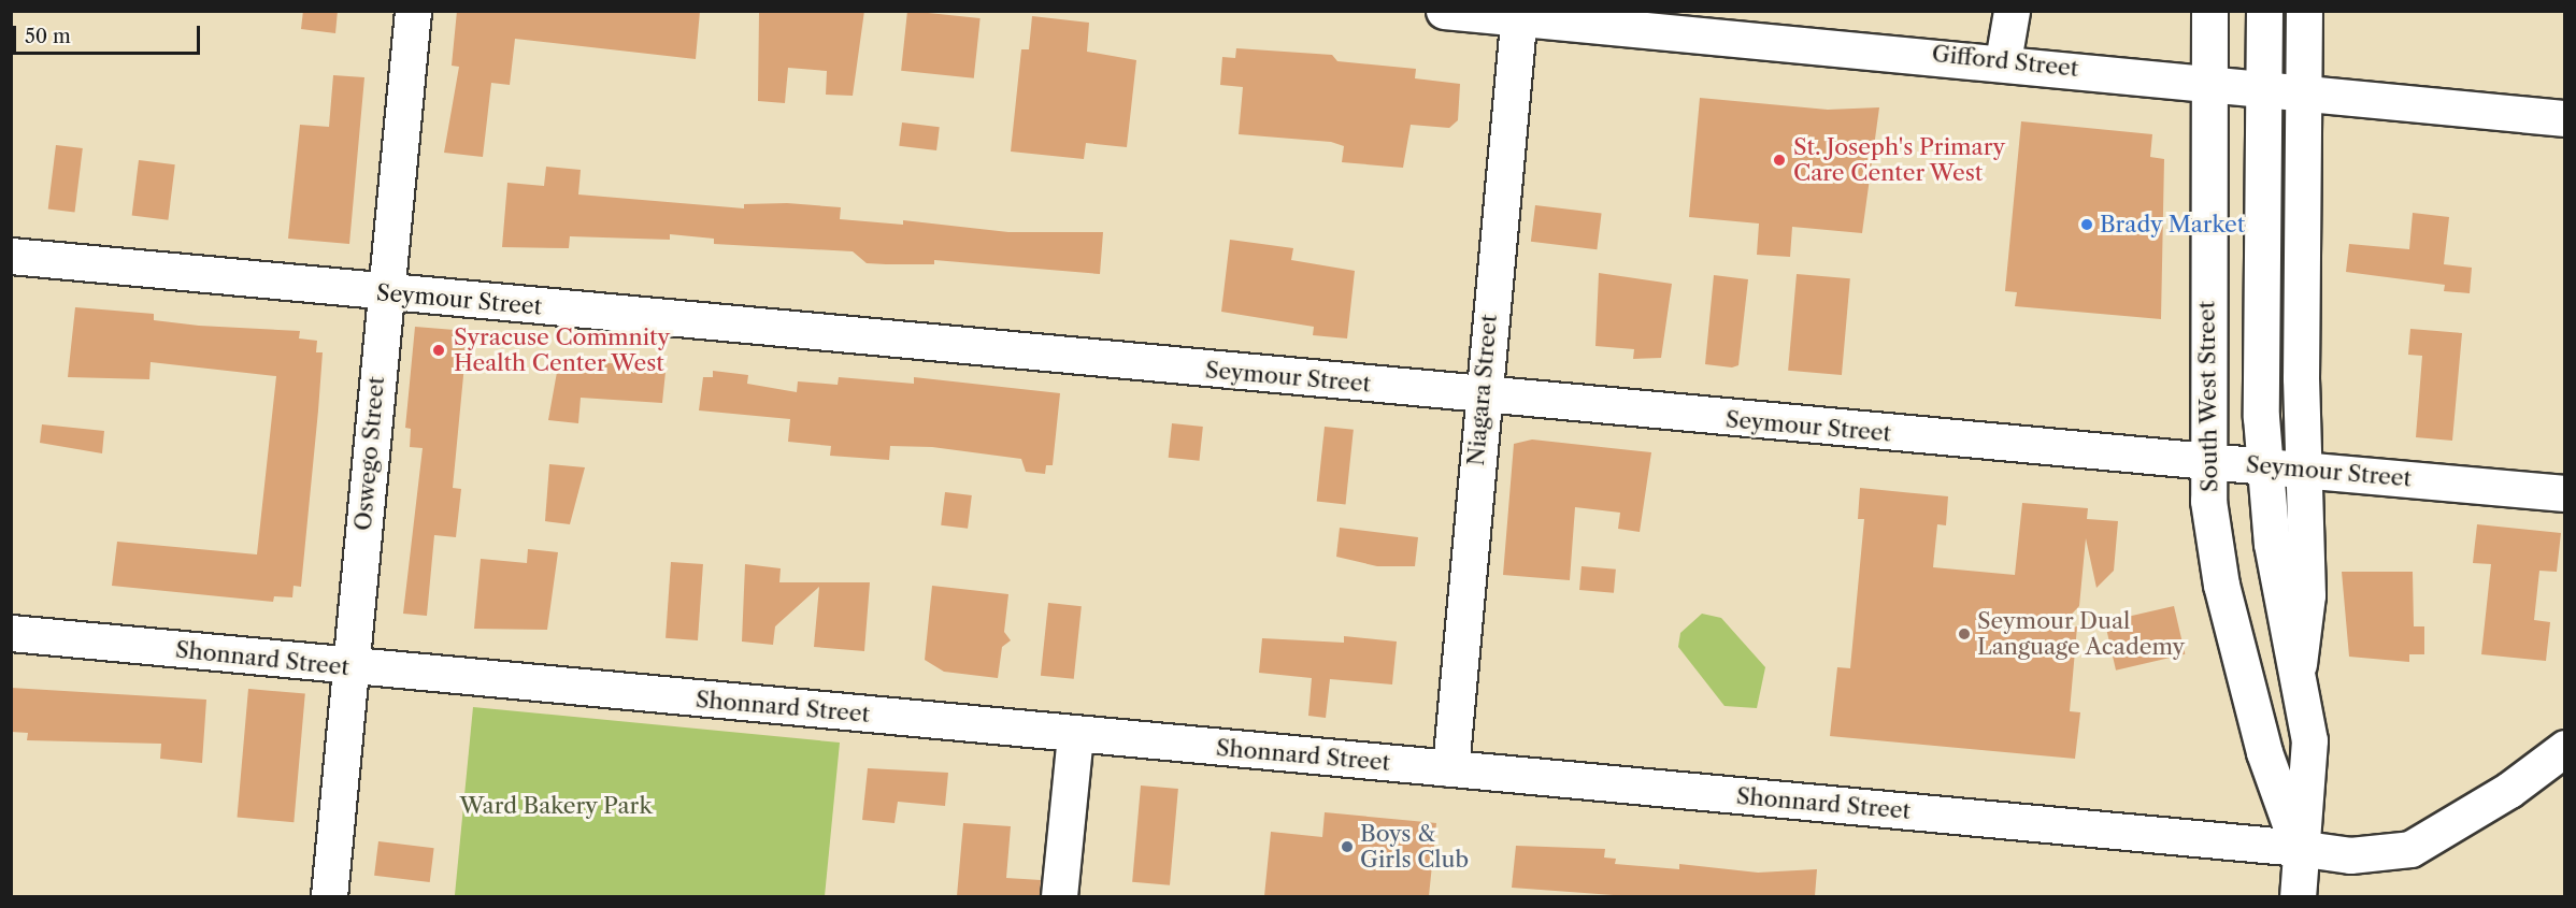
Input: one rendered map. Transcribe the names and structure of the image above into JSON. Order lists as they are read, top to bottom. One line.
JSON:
{"streets":{"street":["Gifford Street","Seymour Street","Niagara Street","South West Street","Oswego Street","Shonnard Street"]},"crossings":[["Gifford Street","Niagara Street"],["Gifford Street","South West Street"],["Seymour Street","Niagara Street"],["Seymour Street","South West Street"],["Seymour Street","Oswego Street"],["Niagara Street","Shonnard Street"],["South West Street","Shonnard Street"],["Oswego Street","Shonnard Street"]],"parks":["Ward Bakery Park"],"places":["St. Joseph's Primary Care Center West","Brady Market","Syracuse Commnity Health Center West","Seymour Dual Language Academy","Boys & Girls Club"],"scale_bar":"50 m"}
